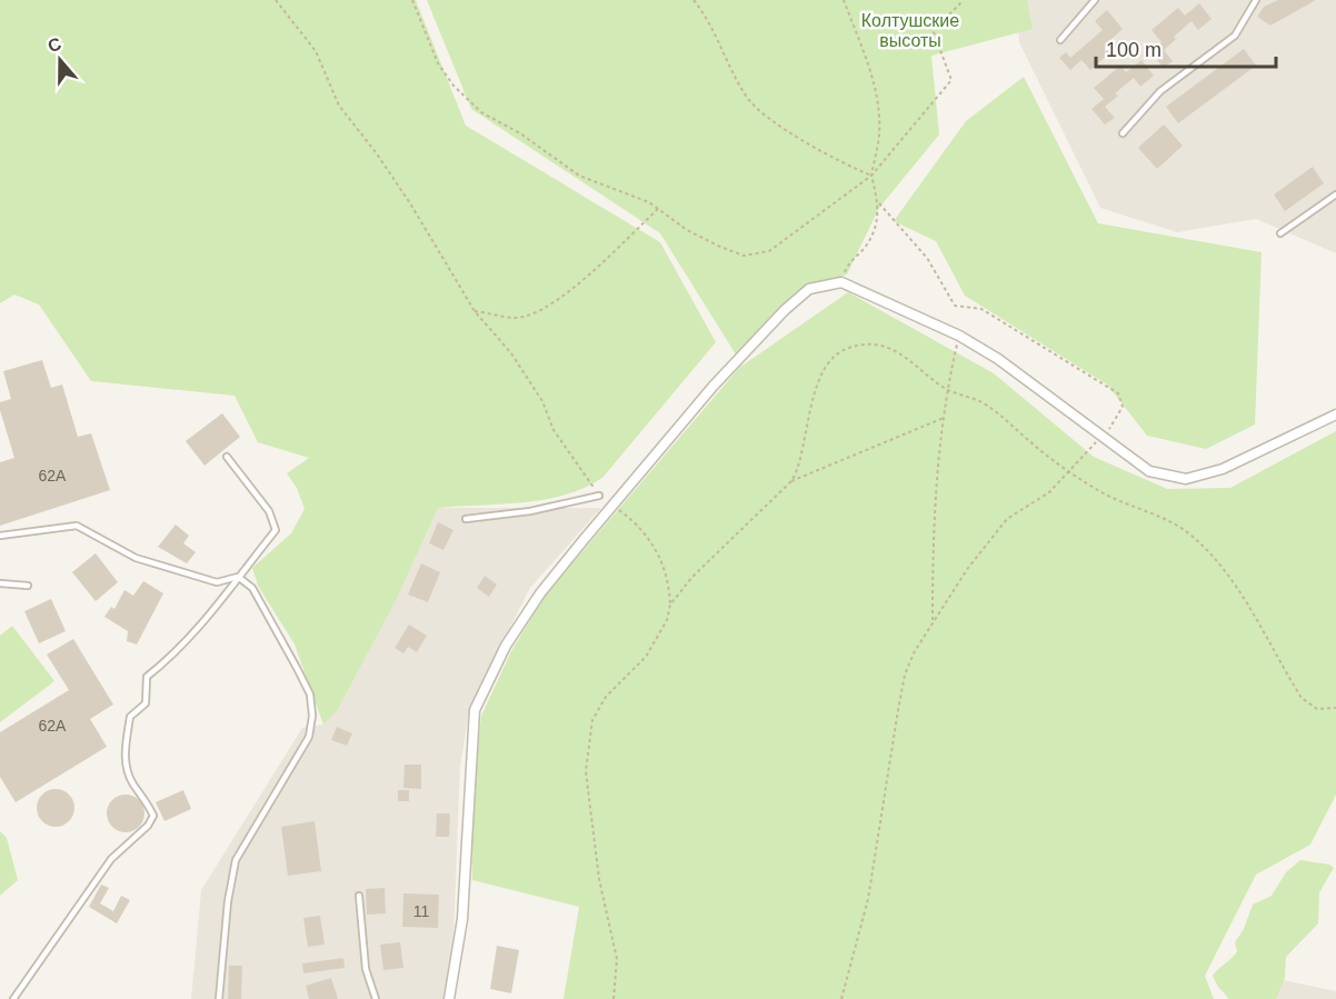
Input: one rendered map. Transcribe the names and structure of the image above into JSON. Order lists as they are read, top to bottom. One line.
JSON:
{"parks":["Колтушские высоты"],"house_numbers":["62А","62А","11"],"scale_bar":"100 m","north":"top"}
